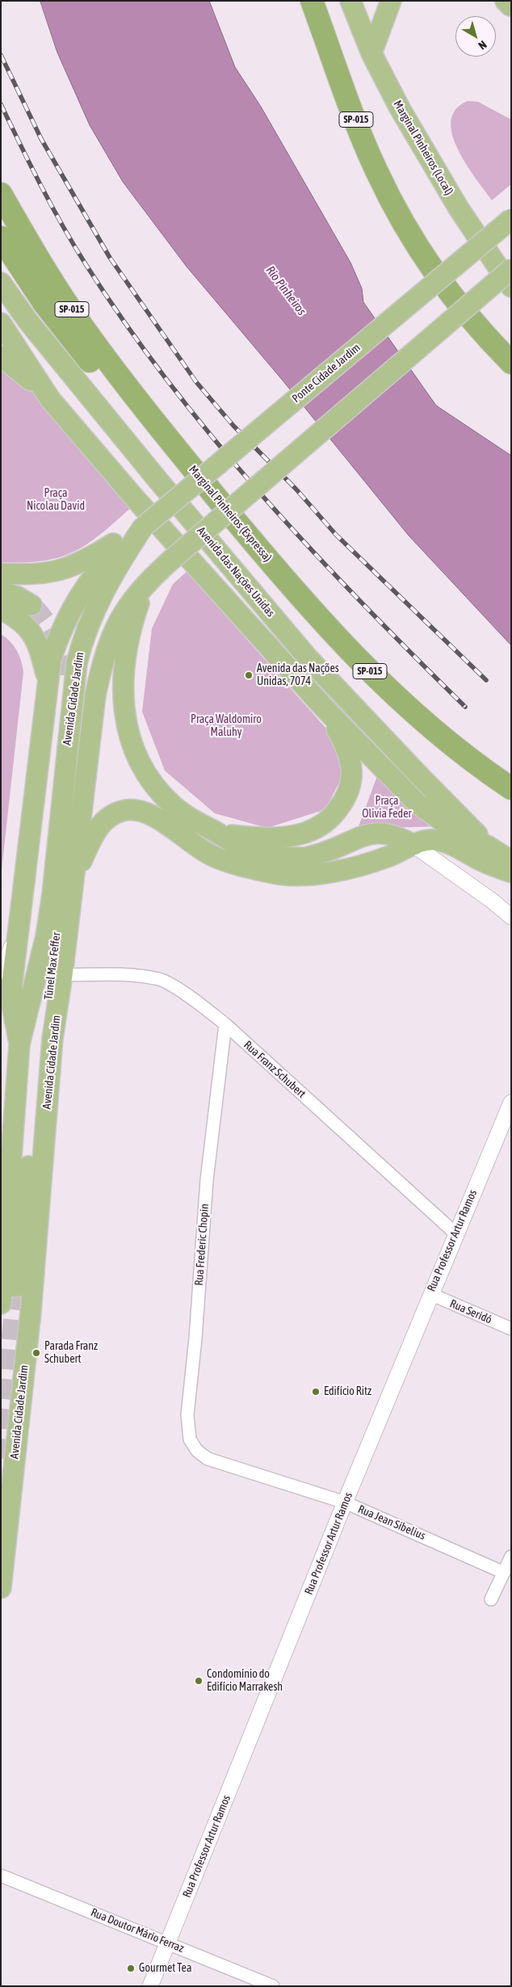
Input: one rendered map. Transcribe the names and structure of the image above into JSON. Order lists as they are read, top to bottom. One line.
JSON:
{"streets":{"highway":["SP-015","Marginal Pinheiros (Local)","Ponte Cidade Jardim","Marginal Pinheiros (Expressa)","Avenida das Nações Unidas","Avenida Cidade Jardim","Túnel Max Feffer"],"street":["Rua Franz Schubert","Rua Professor Artur Ramos","Rua Frederic Chopin","Rua Seridó","Rua Jean Sibelius","Rua Doutor Mário Ferraz"]},"crossings":[["Ponte Cidade Jardim","Avenida Cidade Jardim"],["Avenida Cidade Jardim","Túnel Max Feffer"],["Avenida Cidade Jardim","Rua Franz Schubert"],["Rua Franz Schubert","Rua Professor Artur Ramos"],["Rua Franz Schubert","Rua Frederic Chopin"],["Rua Professor Artur Ramos","Rua Seridó"],["Rua Professor Artur Ramos","Rua Jean Sibelius"],["Rua Professor Artur Ramos","Rua Doutor Mário Ferraz"],["Rua Frederic Chopin","Rua Jean Sibelius"]],"water":["Rio Pinheiros"],"parks":["Praça Nicolau David","Praça Waldomiro Maluhy","Praça Olivia Feder"],"places":["Avenida das Nações Unidas, 7074","Parada Franz Schubert","Edifício Ritz","Condomínio do Edifício Marrakesh","Gourmet Tea"],"north":"bottom right"}
